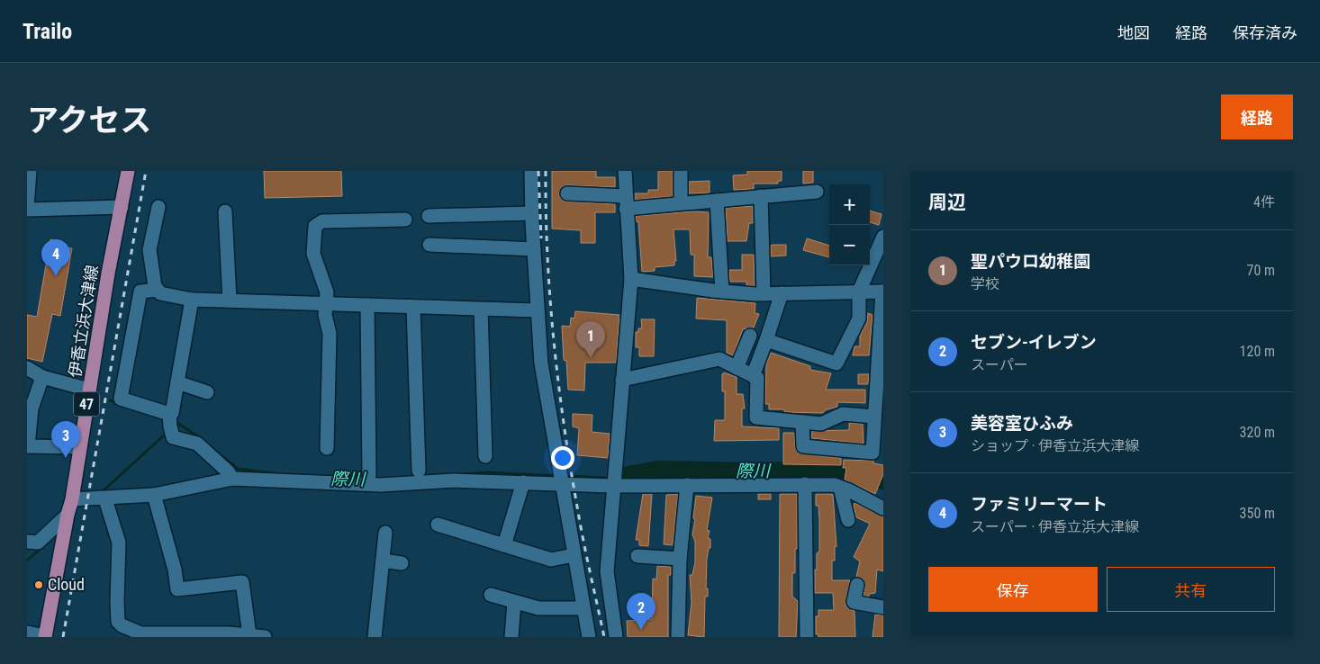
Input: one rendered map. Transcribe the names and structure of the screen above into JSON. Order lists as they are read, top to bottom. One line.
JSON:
{"streets":{"main road":["伊香立浜大津線","47"]},"water":["際川"],"places":["Cloud"],"page":{"header":"Trailo","nav":["地図","経路","保存済み"],"title":"アクセス","buttons":["経路",["保存","共有"]],"heading":["周辺","4件"],"map_buttons":["+","−"],"list":[{"mark":"1","name":"聖パウロ幼稚園","note":"学校","value":"70 m"},{"mark":"2","name":"セブン-イレブン","note":"スーパー","value":"120 m"},{"mark":"3","name":"美容室ひふみ","note":"ショップ · 伊香立浜大津線","value":"320 m"},{"mark":"4","name":"ファミリーマート","note":"スーパー · 伊香立浜大津線","value":"350 m"}],"pins":["4","1","3","2"]}}
